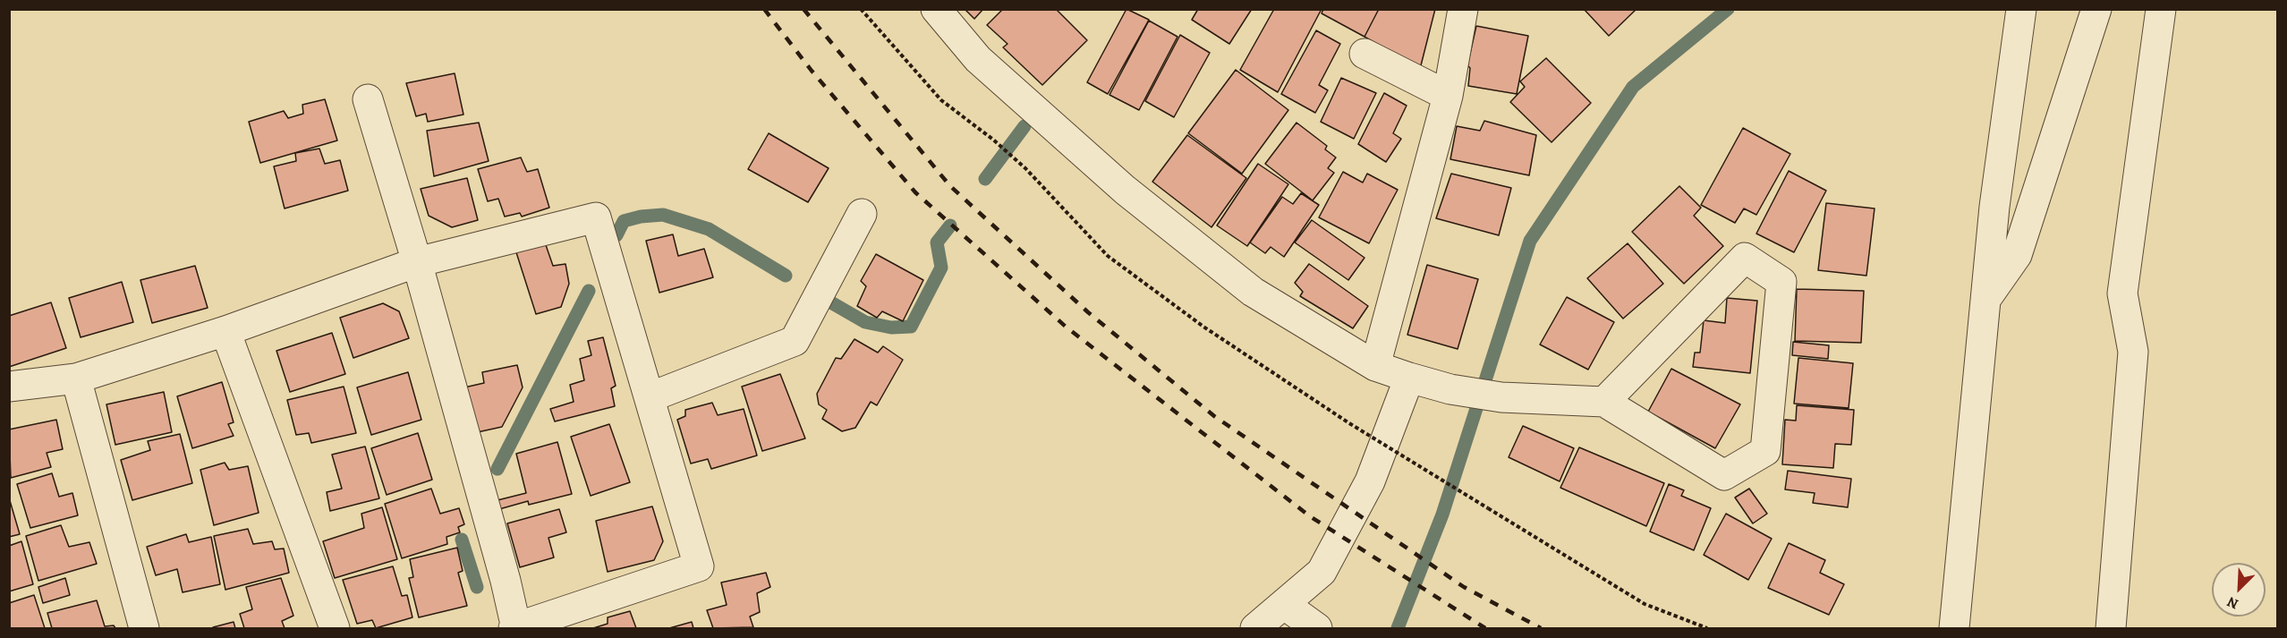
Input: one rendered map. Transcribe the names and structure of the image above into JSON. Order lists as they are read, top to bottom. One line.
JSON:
{"north":"bottom left"}
